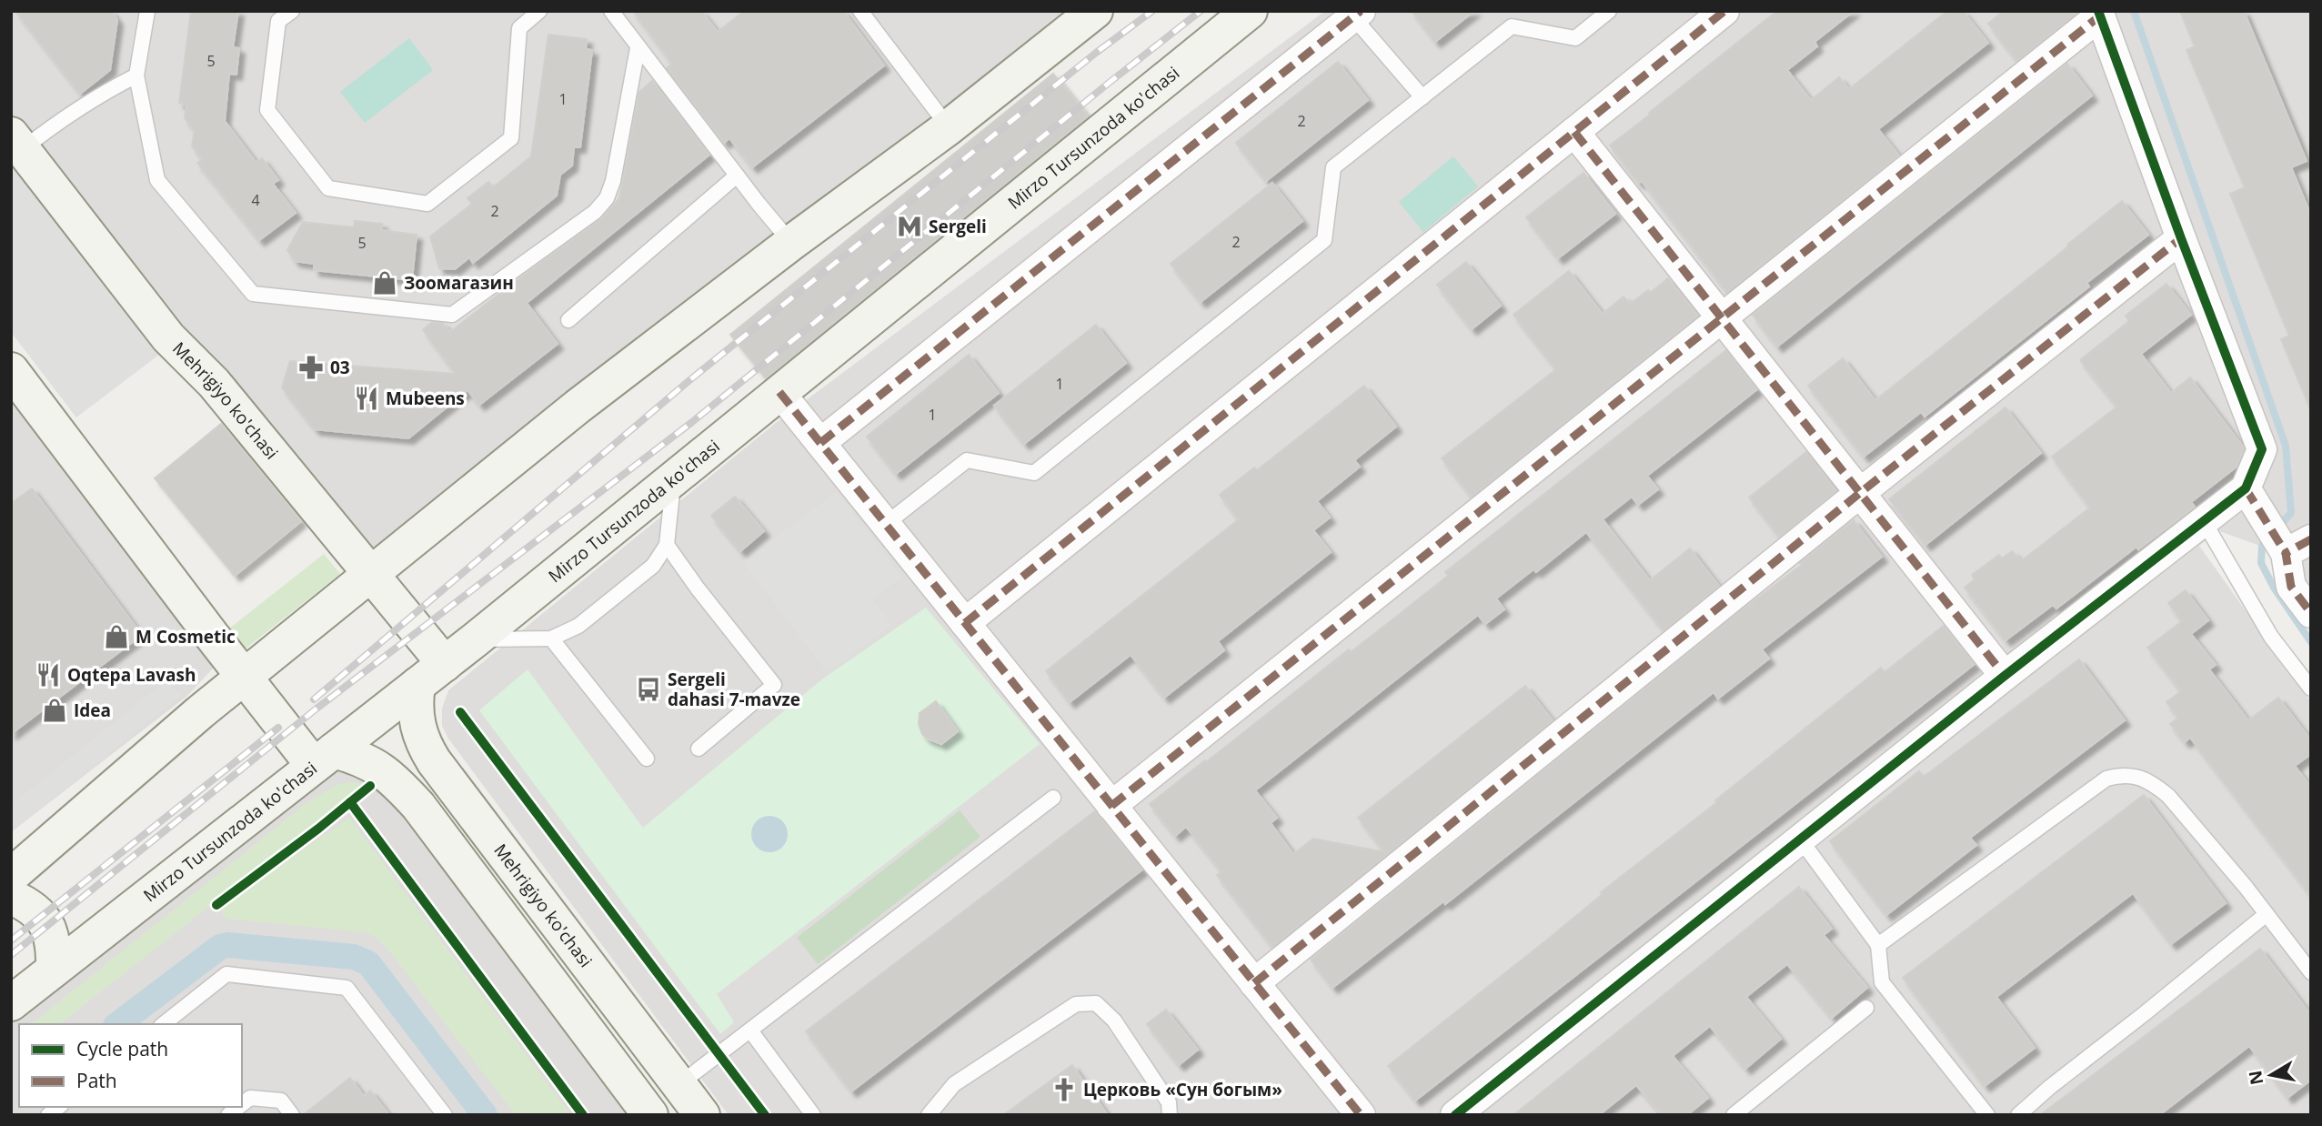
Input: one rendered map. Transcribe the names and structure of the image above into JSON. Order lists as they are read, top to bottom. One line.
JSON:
{"streets":{"main road":["Mirzo Tursunzoda ko'chasi","Mehrigiyo ko'chasi"]},"crossings":[["Mirzo Tursunzoda ko'chasi","Mehrigiyo ko'chasi"]],"places":{"metro station":["Sergeli"],"shop":["Зоомагазин","M Cosmetic","Idea"],"pharmacy":["03"],"restaurant":["Mubeens","Oqtepa Lavash"],"bus stop":["Sergeli dahasi 7-mavze"],"church":["Церковь «Сун богым»"]},"house_numbers":["5","1","2","4","2","2","5","1","1"],"legend":["Cycle path","Path"],"north":"left"}
